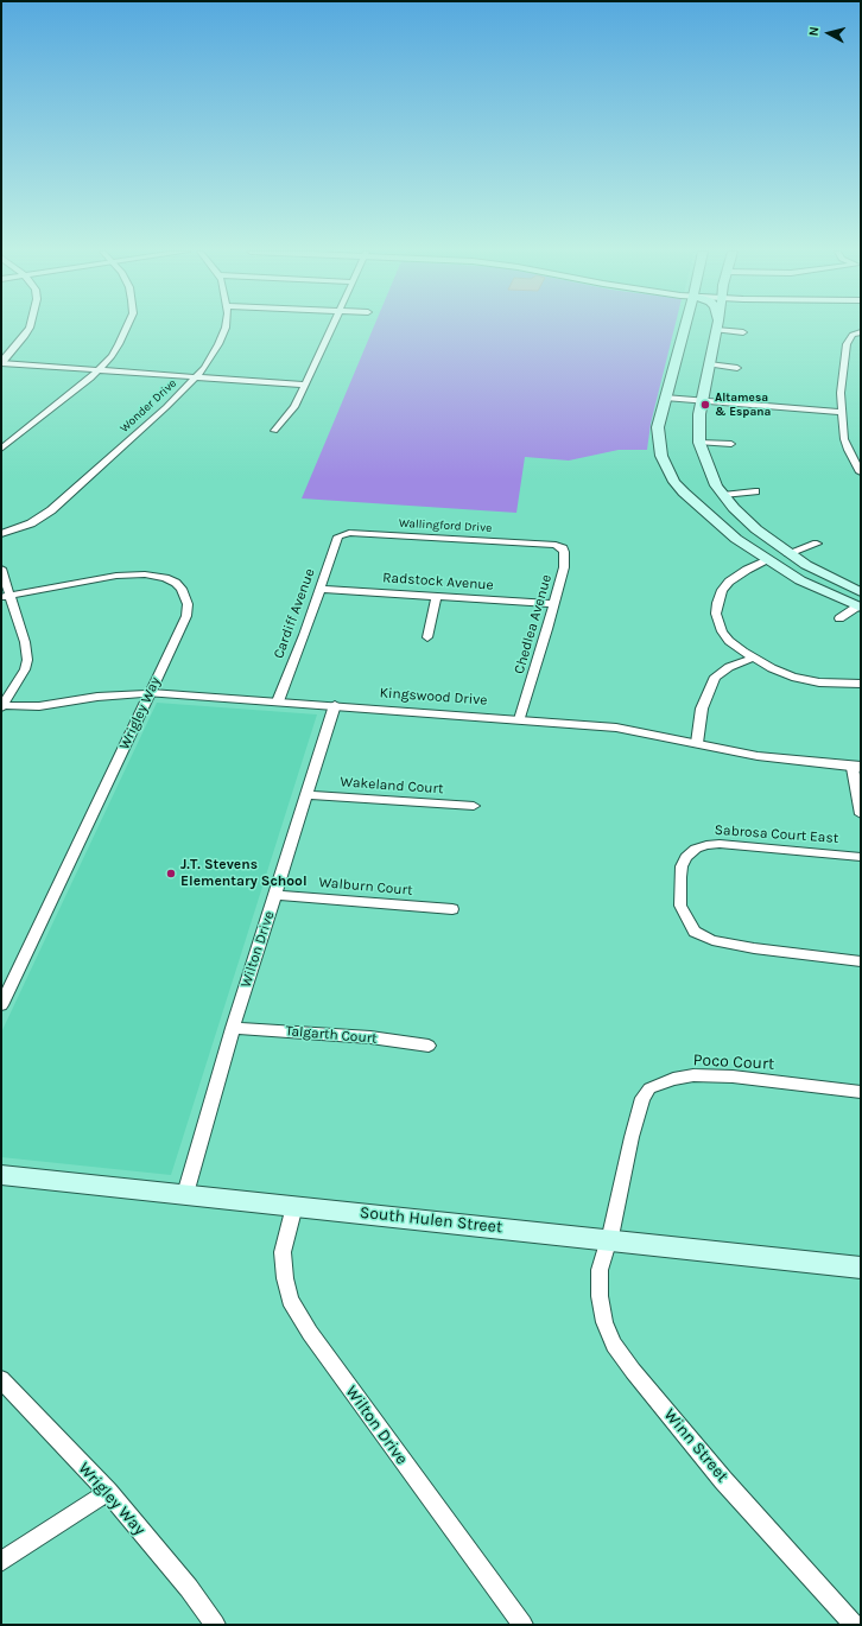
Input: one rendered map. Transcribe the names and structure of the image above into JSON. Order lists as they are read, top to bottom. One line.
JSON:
{"streets":{"main road":["South Hulen Street"],"street":["Wonder Drive","Wallingford Drive","Radstock Avenue","Cardiff Avenue","Chedlea Avenue","Kingswood Drive","Wrigley Way","Wakeland Court","Sabrosa Court East","Walburn Court","Wilton Drive","Talgarth Court","Poco Court","Winn Street"]},"crossings":[["Wallingford Drive","Cardiff Avenue"],["Wallingford Drive","Chedlea Avenue"],["Radstock Avenue","Cardiff Avenue"],["Radstock Avenue","Chedlea Avenue"],["Cardiff Avenue","Kingswood Drive"],["Chedlea Avenue","Kingswood Drive"],["Kingswood Drive","Wrigley Way"],["Kingswood Drive","Wilton Drive"],["Wakeland Court","Wilton Drive"],["Walburn Court","Wilton Drive"],["Wilton Drive","Talgarth Court"],["Wilton Drive","South Hulen Street"],["Poco Court","South Hulen Street"],["Poco Court","Winn Street"],["South Hulen Street","Winn Street"]],"places":["Altamesa & Espana","J.T. Stevens Elementary School"],"north":"left"}
